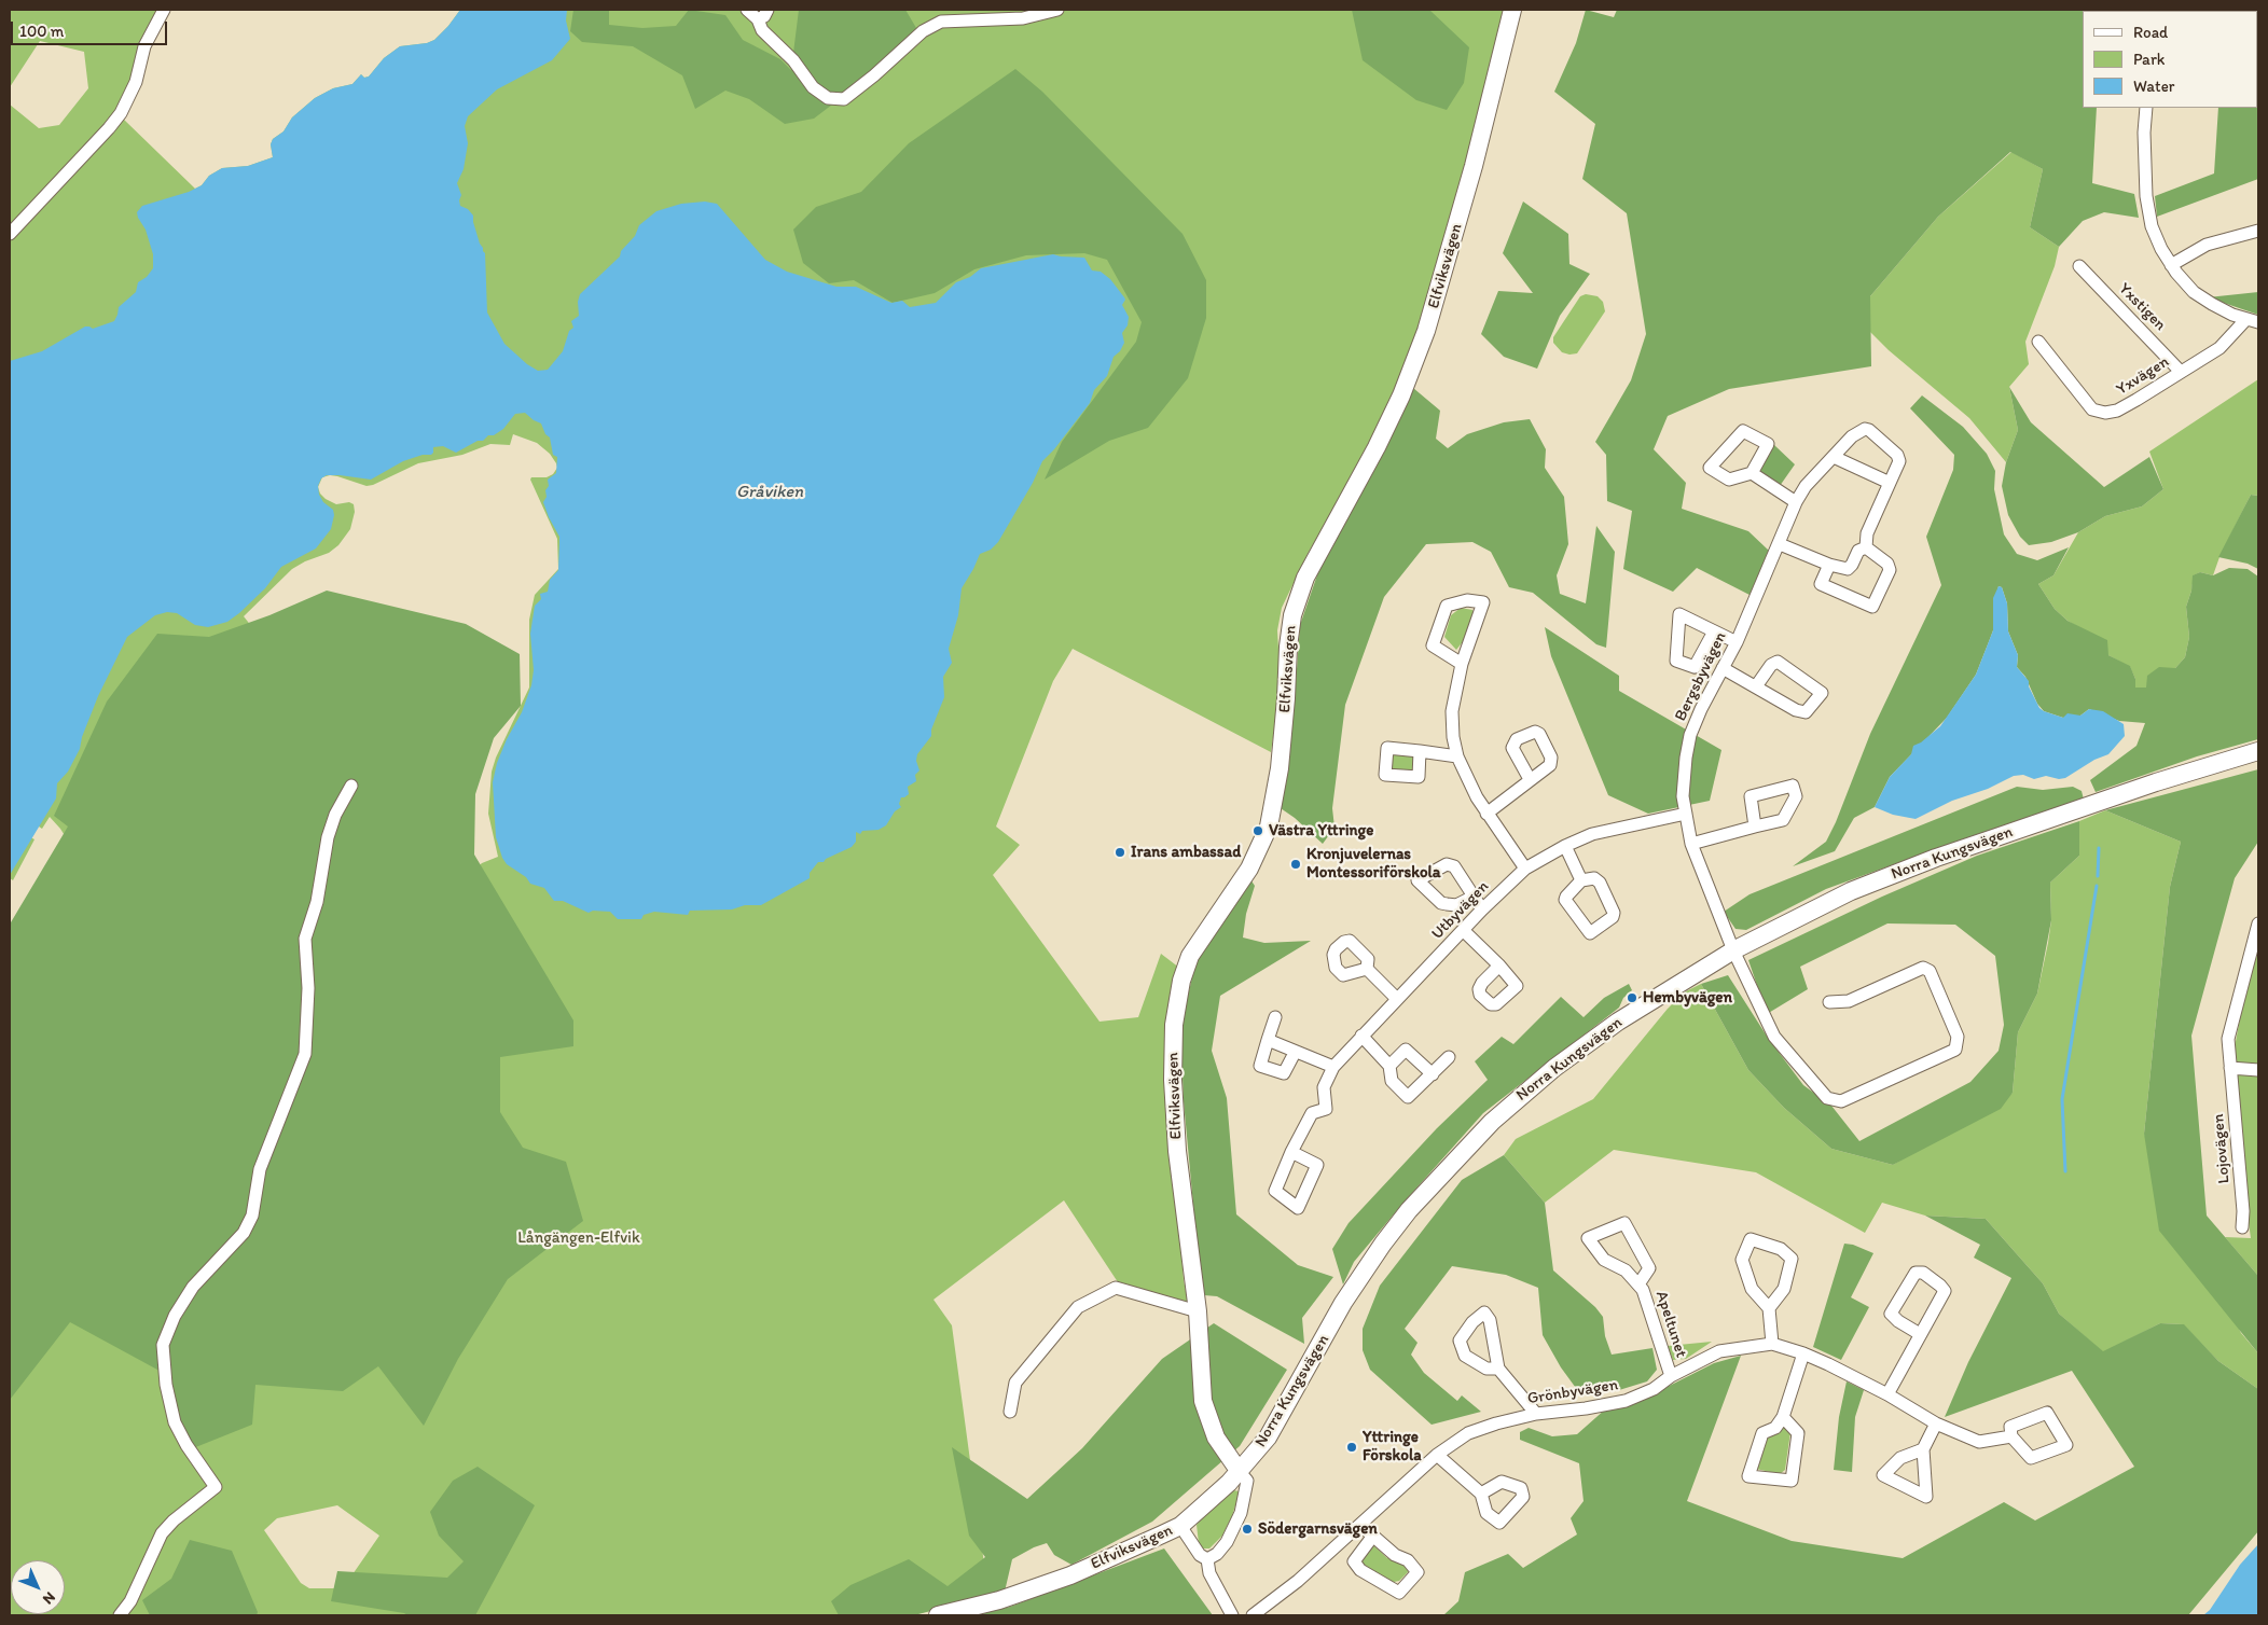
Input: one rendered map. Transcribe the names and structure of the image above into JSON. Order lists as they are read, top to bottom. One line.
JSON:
{"streets":{"street":["Elfviksvägen","Yxstigen","Yxvägen","Bergsbyvägen","Norra Kungsvägen","Utbyvägen","Lojovägen","Apeltunet","Grönbyvägen"]},"crossings":[["Elfviksvägen","Norra Kungsvägen"],["Yxstigen","Yxvägen"],["Bergsbyvägen","Norra Kungsvägen"],["Bergsbyvägen","Utbyvägen"],["Apeltunet","Grönbyvägen"]],"water":["Gråviken"],"parks":["Långängen-Elfvik"],"places":["Västra Yttringe","Irans ambassad","Kronjuvelernas Montessoriförskola","Hembyvägen","Yttringe Förskola","Södergarnsvägen"],"legend":["Road","Park","Water"],"scale_bar":"100 m","north":"bottom right"}
